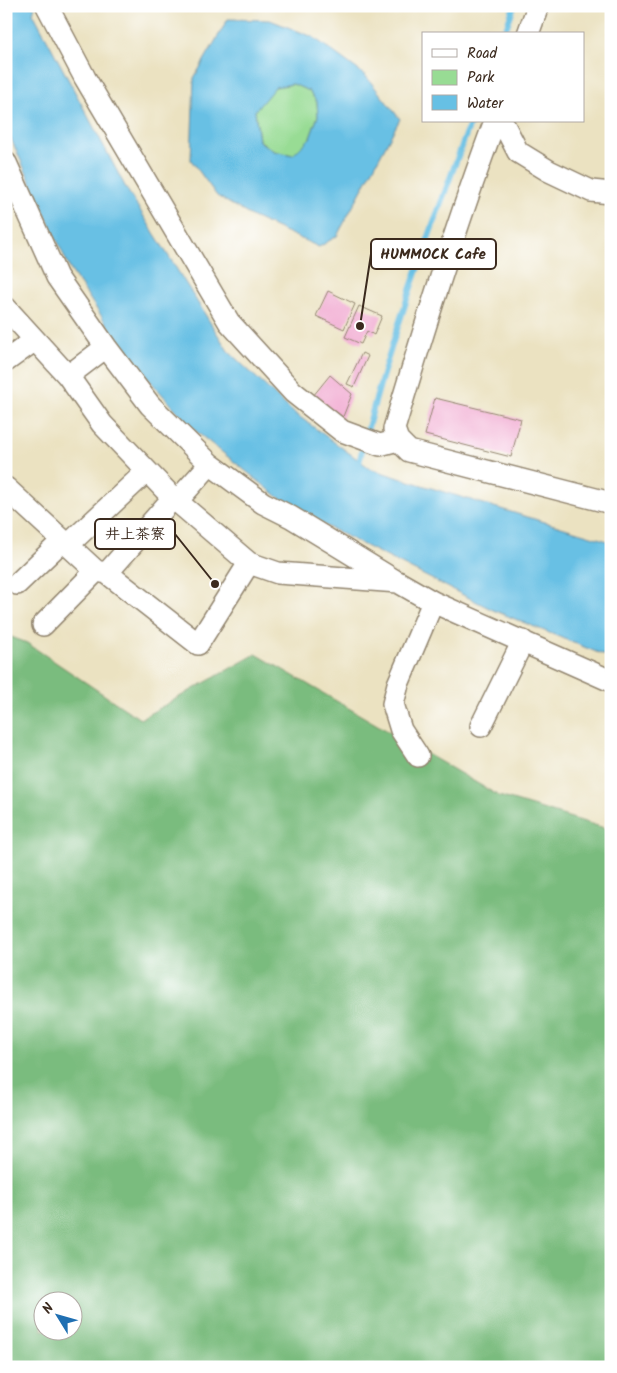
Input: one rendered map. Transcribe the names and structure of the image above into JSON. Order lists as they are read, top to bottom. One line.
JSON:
{"places":["HUMMOCK Cafe","井上茶寮"],"legend":["Road","Park","Water"],"north":"top left"}
